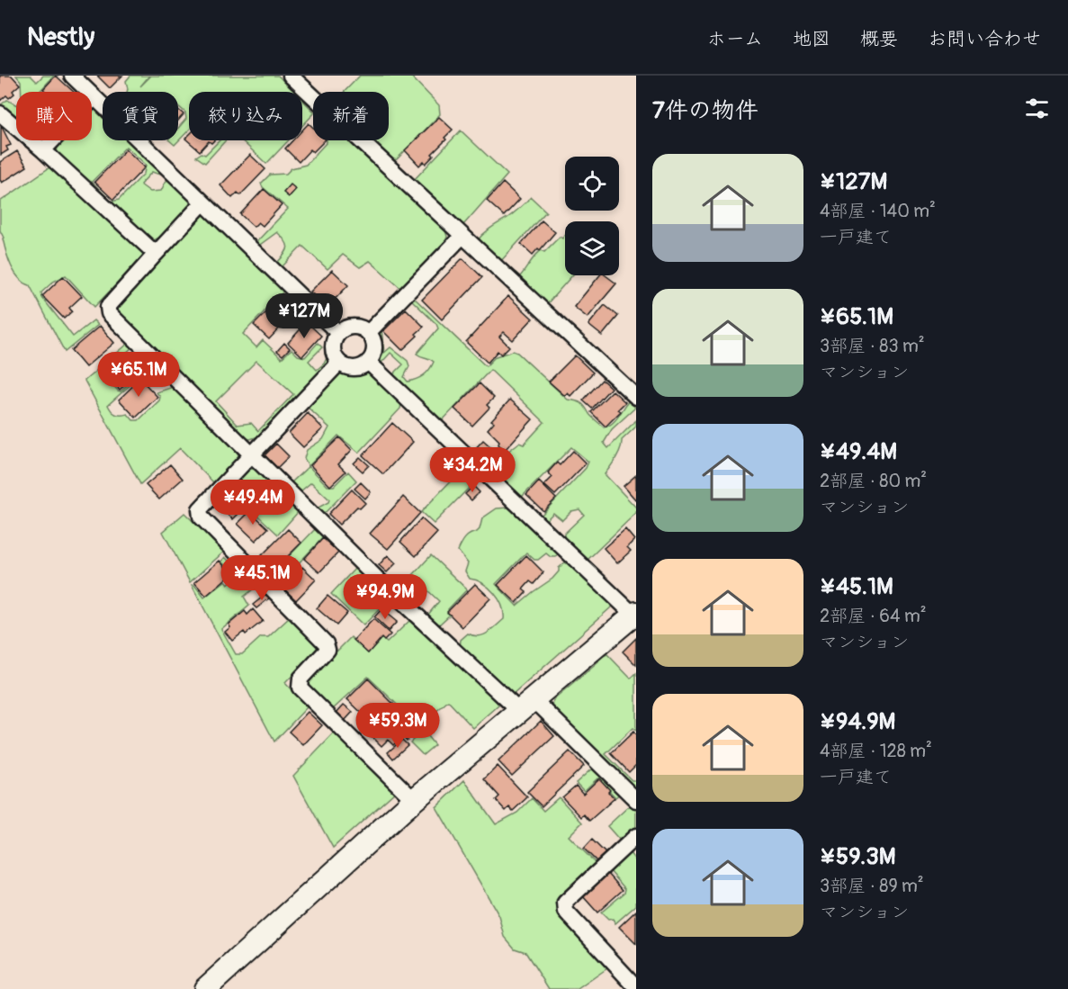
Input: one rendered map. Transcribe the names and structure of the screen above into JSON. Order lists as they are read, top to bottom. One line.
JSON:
{"page":{"header":"Nestly","nav":["ホーム","地図","概要","お問い合わせ"],"heading":"7件の物件","chip":["購入","賃貸","絞り込み","新着"],"list":[{"name":"¥127M","note":"4部屋 · 140 m² · 一戸建て"},{"name":"¥65.1M","note":"3部屋 · 83 m² · マンション"},{"name":"¥49.4M","note":"2部屋 · 80 m² · マンション"},{"name":"¥45.1M","note":"2部屋 · 64 m² · マンション"},{"name":"¥94.9M","note":"4部屋 · 128 m² · 一戸建て"},{"name":"¥59.3M","note":"3部屋 · 89 m² · マンション"}],"price":["¥127M","¥65.1M","¥34.2M","¥49.4M","¥45.1M","¥94.9M","¥59.3M"]}}
